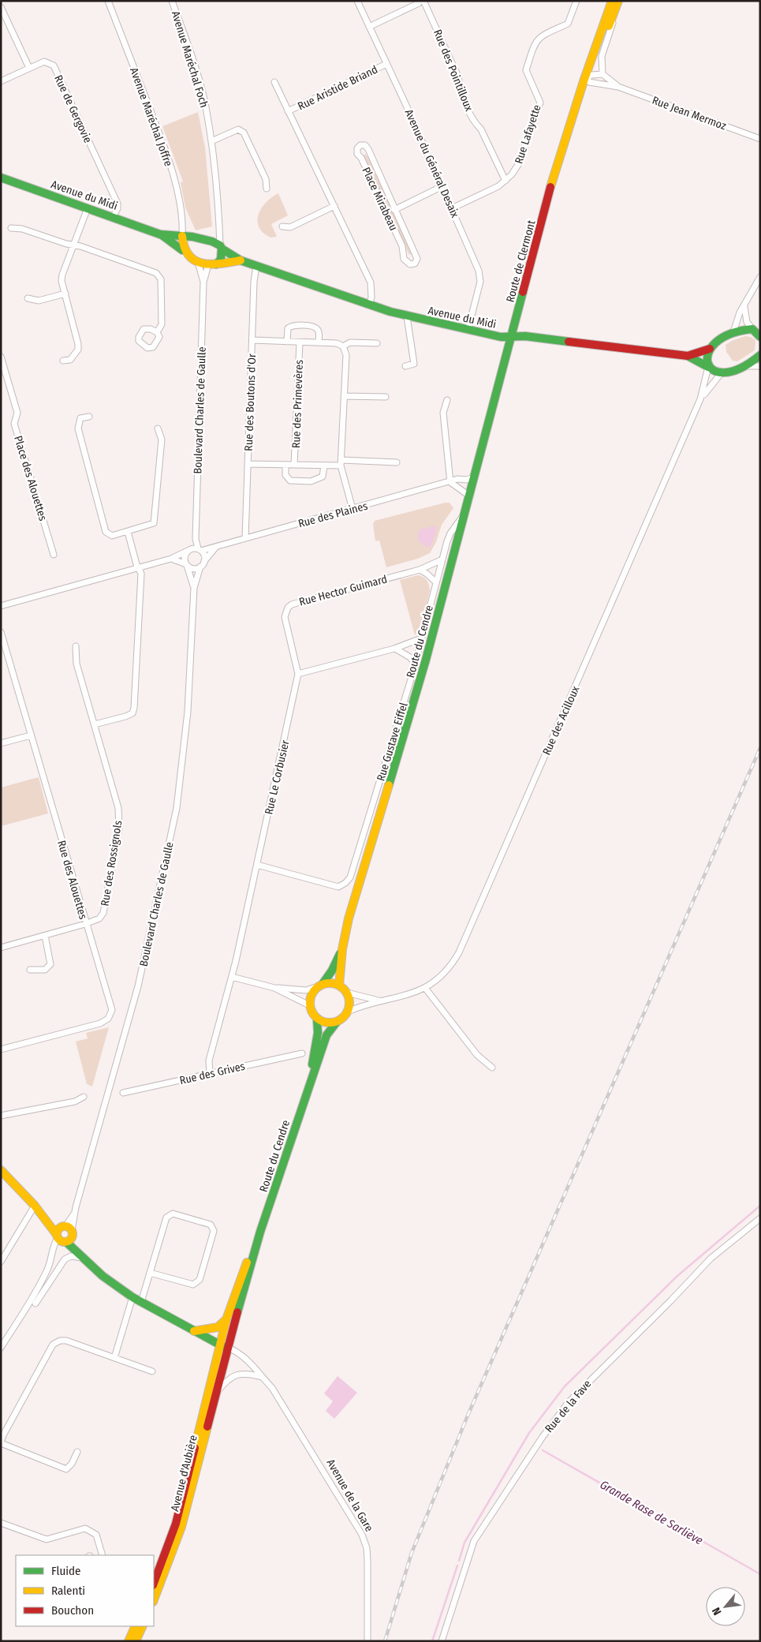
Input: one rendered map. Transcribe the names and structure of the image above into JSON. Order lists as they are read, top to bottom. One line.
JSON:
{"streets":{"main road":["Avenue du Midi","Route de Clermont","Route du Cendre","Avenue d'Aubière"],"street":["Avenue Maréchal Foch","Rue des Pointilloux","Rue Aristide Briand","Rue de Gergovie","Rue Jean Mermoz","Avenue Maréchal Joffre","Rue Lafayette","Avenue du Général Desaix","Place Mirabeau","Rue des Boutons d'Or","Rue des Primevères","Boulevard Charles de Gaulle","Place des Alouettes","Rue des Plaines","Rue Hector Guimard","Rue des Acilloux","Rue Gustave Eiffel","Rue Le Corbusier","Rue des Rossignols","Rue des Alouettes","Rue des Grives","Rue de la Fave","Avenue de la Gare"]},"crossings":[["Avenue Maréchal Foch","Avenue du Midi"],["Rue des Pointilloux","Rue Lafayette"],["Rue Aristide Briand","Avenue du Général Desaix"],["Rue Aristide Briand","Avenue du Midi"],["Rue de Gergovie","Avenue du Midi"],["Rue Jean Mermoz","Route de Clermont"],["Avenue Maréchal Joffre","Avenue du Midi"],["Rue Lafayette","Avenue du Général Desaix"],["Avenue du Général Desaix","Avenue du Midi"],["Avenue du Général Desaix","Place Mirabeau"],["Avenue du Midi","Route de Clermont"],["Avenue du Midi","Rue des Boutons d'Or"],["Avenue du Midi","Boulevard Charles de Gaulle"],["Avenue du Midi","Route du Cendre"],["Avenue du Midi","Rue des Acilloux"],["Route de Clermont","Route du Cendre"],["Rue des Boutons d'Or","Rue des Plaines"],["Boulevard Charles de Gaulle","Rue des Plaines"],["Rue des Plaines","Route du Cendre"],["Rue Hector Guimard","Rue Le Corbusier"],["Route du Cendre","Rue des Acilloux"],["Route du Cendre","Rue Gustave Eiffel"],["Route du Cendre","Avenue d'Aubière"],["Route du Cendre","Avenue de la Gare"],["Rue Gustave Eiffel","Rue Le Corbusier"],["Rue Le Corbusier","Rue des Grives"],["Rue des Rossignols","Rue des Alouettes"],["Avenue d'Aubière","Avenue de la Gare"]],"water":["Grande Rase de Sarliève"],"legend":["Fluide","Ralenti","Bouchon"],"north":"bottom left"}
